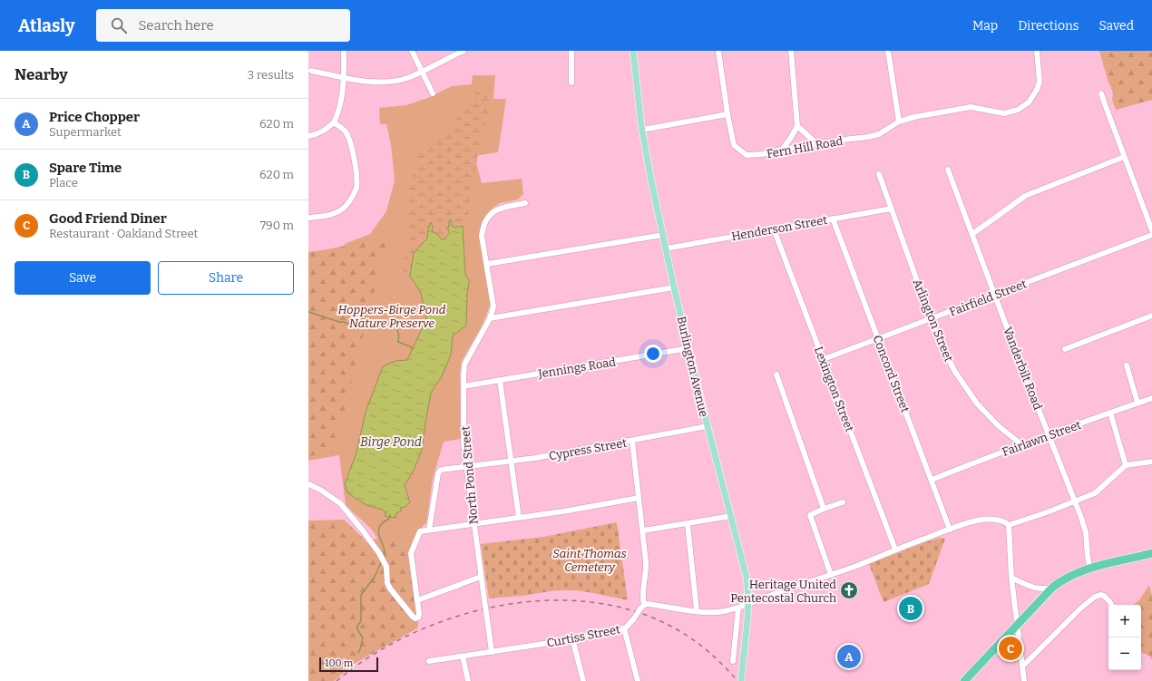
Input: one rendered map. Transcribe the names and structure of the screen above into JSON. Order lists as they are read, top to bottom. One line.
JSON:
{"streets":{"main road":["Burlington Avenue"],"street":["Fern Hill Road","Henderson Street","Fairfield Street","Arlington Street","Jennings Road","Vanderbilt Road","Concord Street","Lexington Street","Fairlawn Street","Cypress Street","North Pond Street","Curtiss Street"]},"crossings":[["Henderson Street","Arlington Street"],["Henderson Street","Burlington Avenue"],["Henderson Street","Concord Street"],["Henderson Street","Lexington Street"],["Fairfield Street","Arlington Street"],["Fairfield Street","Vanderbilt Road"],["Fairfield Street","Concord Street"],["Fairfield Street","Lexington Street"],["Arlington Street","Fairlawn Street"],["Burlington Avenue","Jennings Road"],["Burlington Avenue","Cypress Street"],["Jennings Road","North Pond Street"],["Vanderbilt Road","Fairlawn Street"],["Concord Street","Fairlawn Street"],["Cypress Street","North Pond Street"],["North Pond Street","Curtiss Street"]],"water":["Birge Pond"],"parks":["Hoppers-Birge Pond Nature Preserve","Saint Thomas Cemetery"],"places":{"church":["Heritage United Pentecostal Church"]},"scale_bar":"100 m","page":{"header":"Atlasly","search":"Search here","nav":["Map","Directions","Saved"],"heading":["Nearby","3 results"],"list":[{"mark":"A","name":"Price Chopper","note":"Supermarket","value":"620 m"},{"mark":"B","name":"Spare Time","note":"Place","value":"620 m"},{"mark":"C","name":"Good Friend Diner","note":"Restaurant · Oakland Street","value":"790 m"}],"buttons":["Save","Share"],"pins":["B","C","A"],"map_buttons":["+","−"],"scale":"100 m"}}
